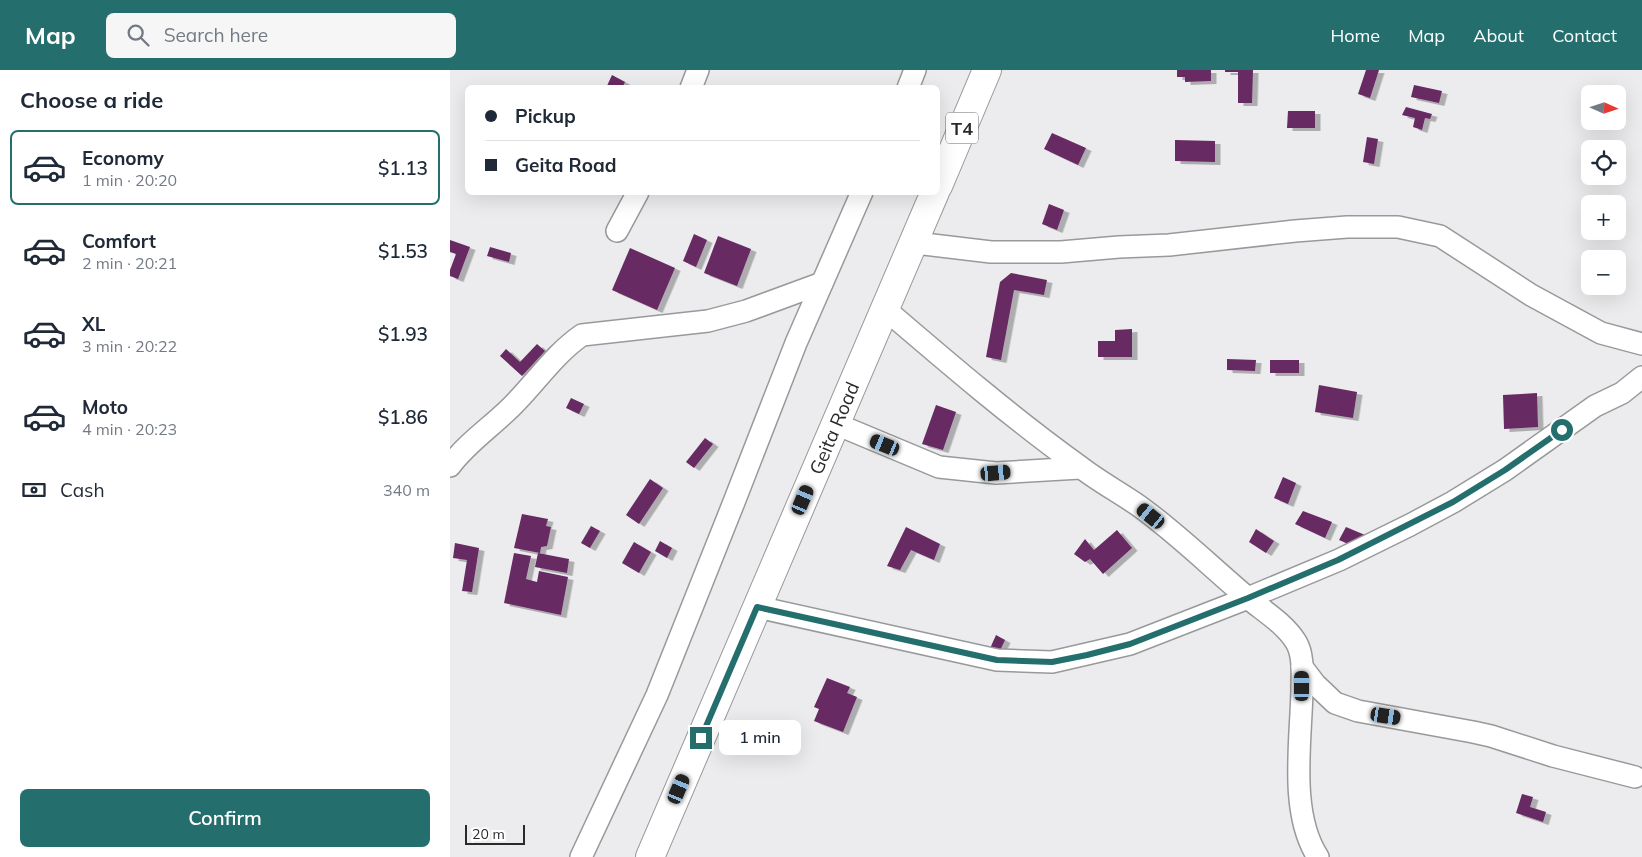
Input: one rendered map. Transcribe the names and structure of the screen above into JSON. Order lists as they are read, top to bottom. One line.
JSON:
{"streets":{"highway":["T4","Geita Road"]},"scale_bar":"20 m","north":"right","page":{"header":"Map","search":"Search here","nav":["Home","Map","About","Contact"],"heading":"Choose a ride","map_buttons":["+","−"],"banner":["Pickup","Geita Road"],"list":[{"name":"Economy","note":"1 min · 20:20","value":"$1.13"},{"name":"Comfort","note":"2 min · 20:21","value":"$1.53"},{"name":"XL","note":"3 min · 20:22","value":"$1.93"},{"name":"Moto","note":"4 min · 20:23","value":"$1.86"}],"pay":["Cash","340 m"],"bubble":"1 min","buttons":"Confirm","scale":"20 m"}}
